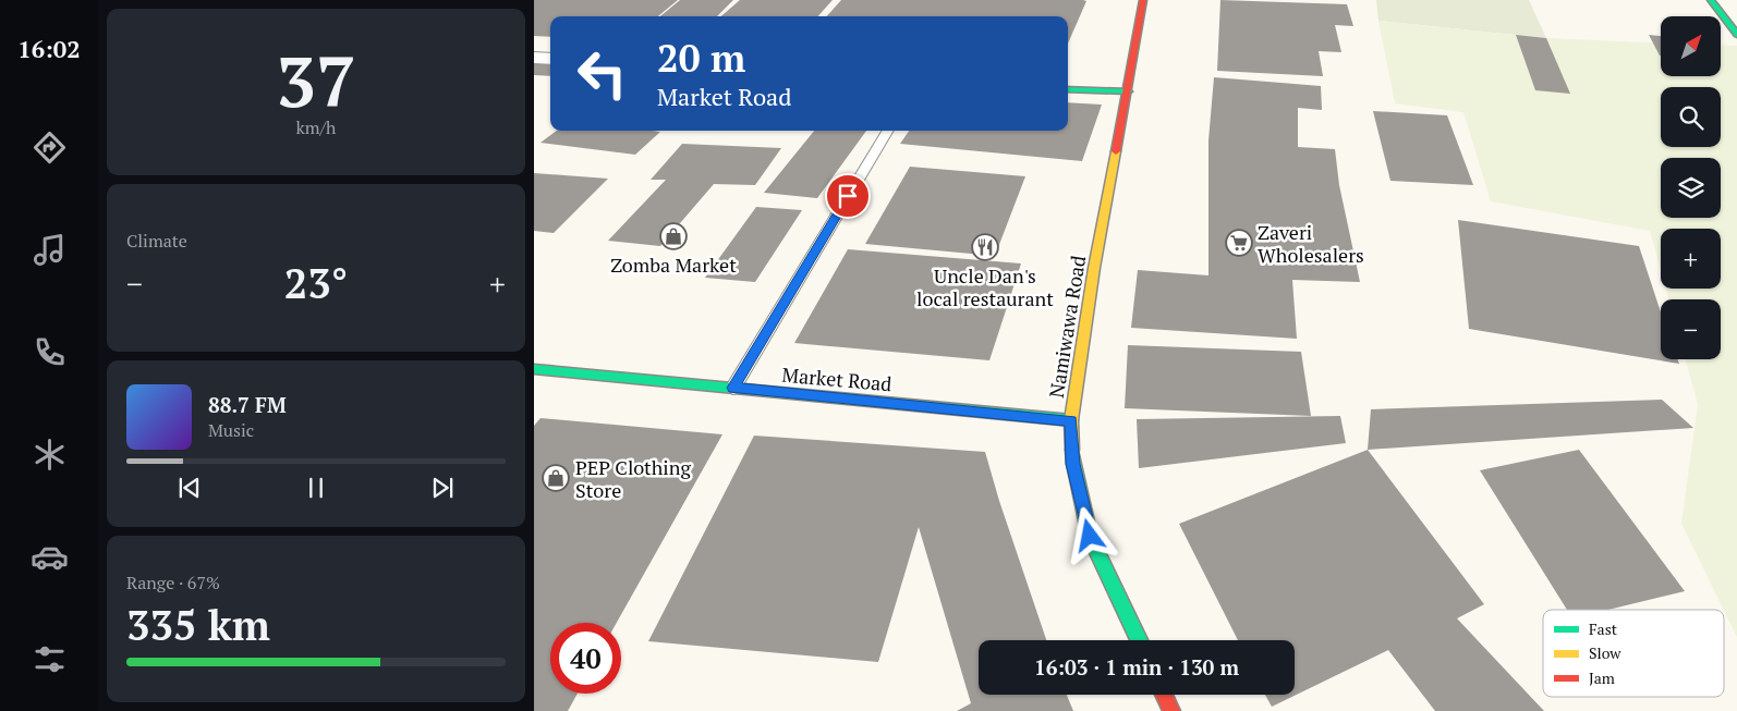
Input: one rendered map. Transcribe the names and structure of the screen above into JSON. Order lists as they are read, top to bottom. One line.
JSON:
{"streets":{"street":["Namiwawa Road","Market Road"]},"crossings":[["Namiwawa Road","Market Road"]],"places":{"shop":["Zomba Market","PEP Clothing Store"],"supermarket":["Zaveri Wholesalers"],"restaurant":["Uncle Dan's local restaurant"]},"legend":["Fast","Slow","Jam"],"north":"top right","page":{"tabs":"16:02","tile":[["37","km/h"],"Climate",["Range · 67%","335 km"]],"map_buttons":["+","−"],"turn":["20 m","Market Road"],"heat":["−","23°","+"],"song":["88.7 FM","Music"],"limit":"40","trip":"16:03 · 1 min · 130 m"}}
